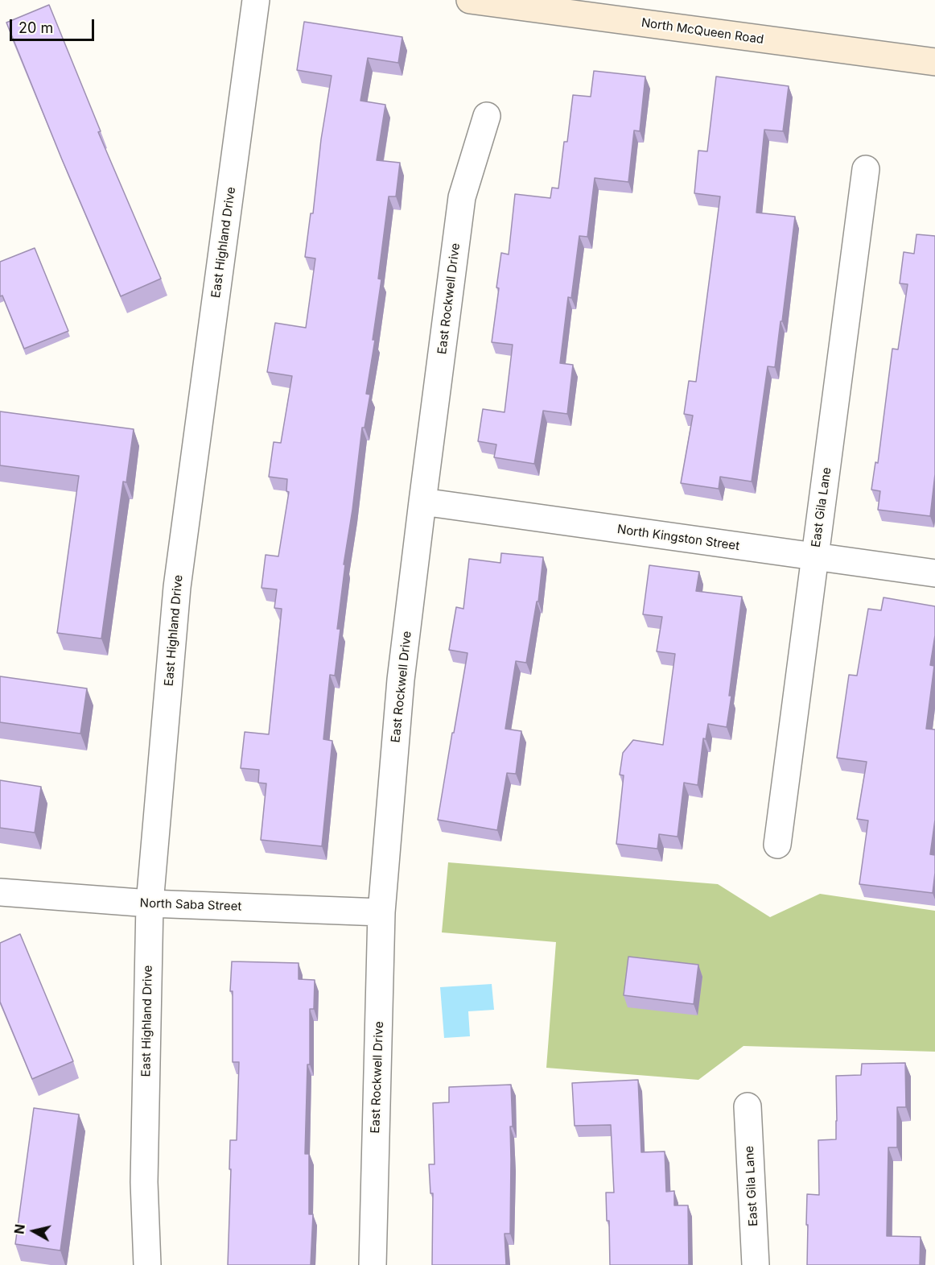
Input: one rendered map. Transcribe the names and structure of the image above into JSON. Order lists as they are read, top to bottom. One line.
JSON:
{"streets":{"main road":["North McQueen Road"],"street":["East Highland Drive","East Rockwell Drive","East Gila Lane","North Kingston Street","North Saba Street"]},"crossings":[["East Highland Drive","North Saba Street"],["East Rockwell Drive","North Kingston Street"],["East Rockwell Drive","North Saba Street"],["East Gila Lane","North Kingston Street"]],"scale_bar":"20 m","north":"left"}
